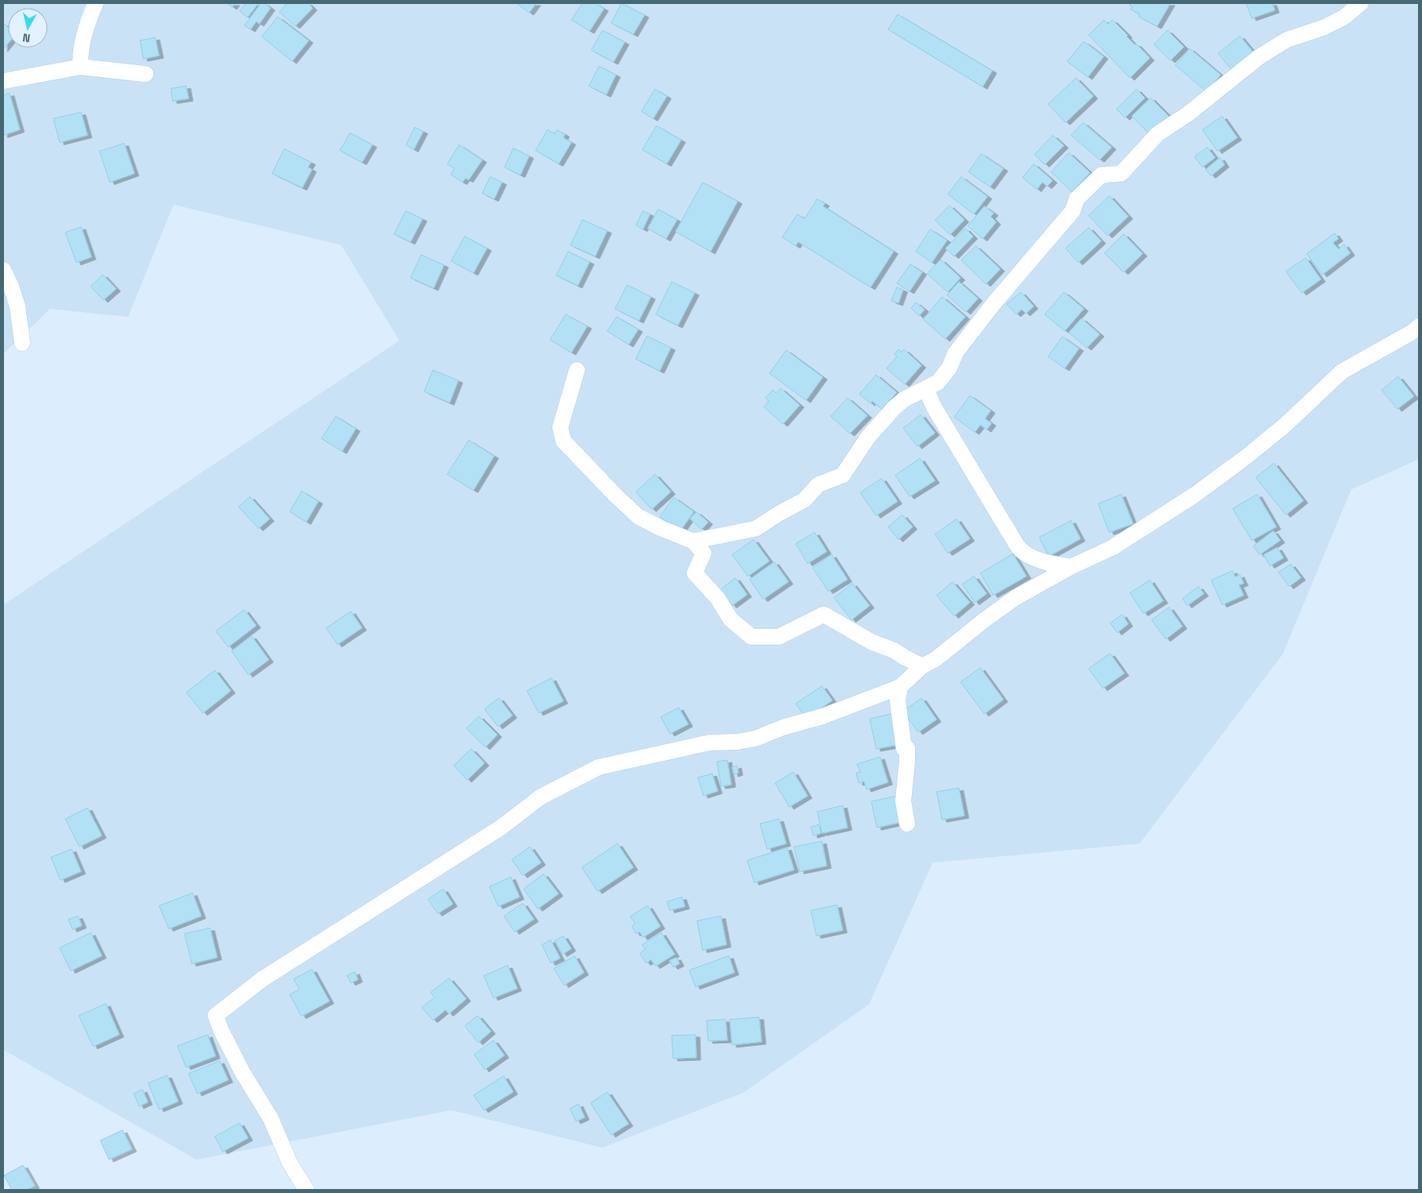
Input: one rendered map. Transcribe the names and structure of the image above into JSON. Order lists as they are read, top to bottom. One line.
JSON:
{"north":"bottom"}
